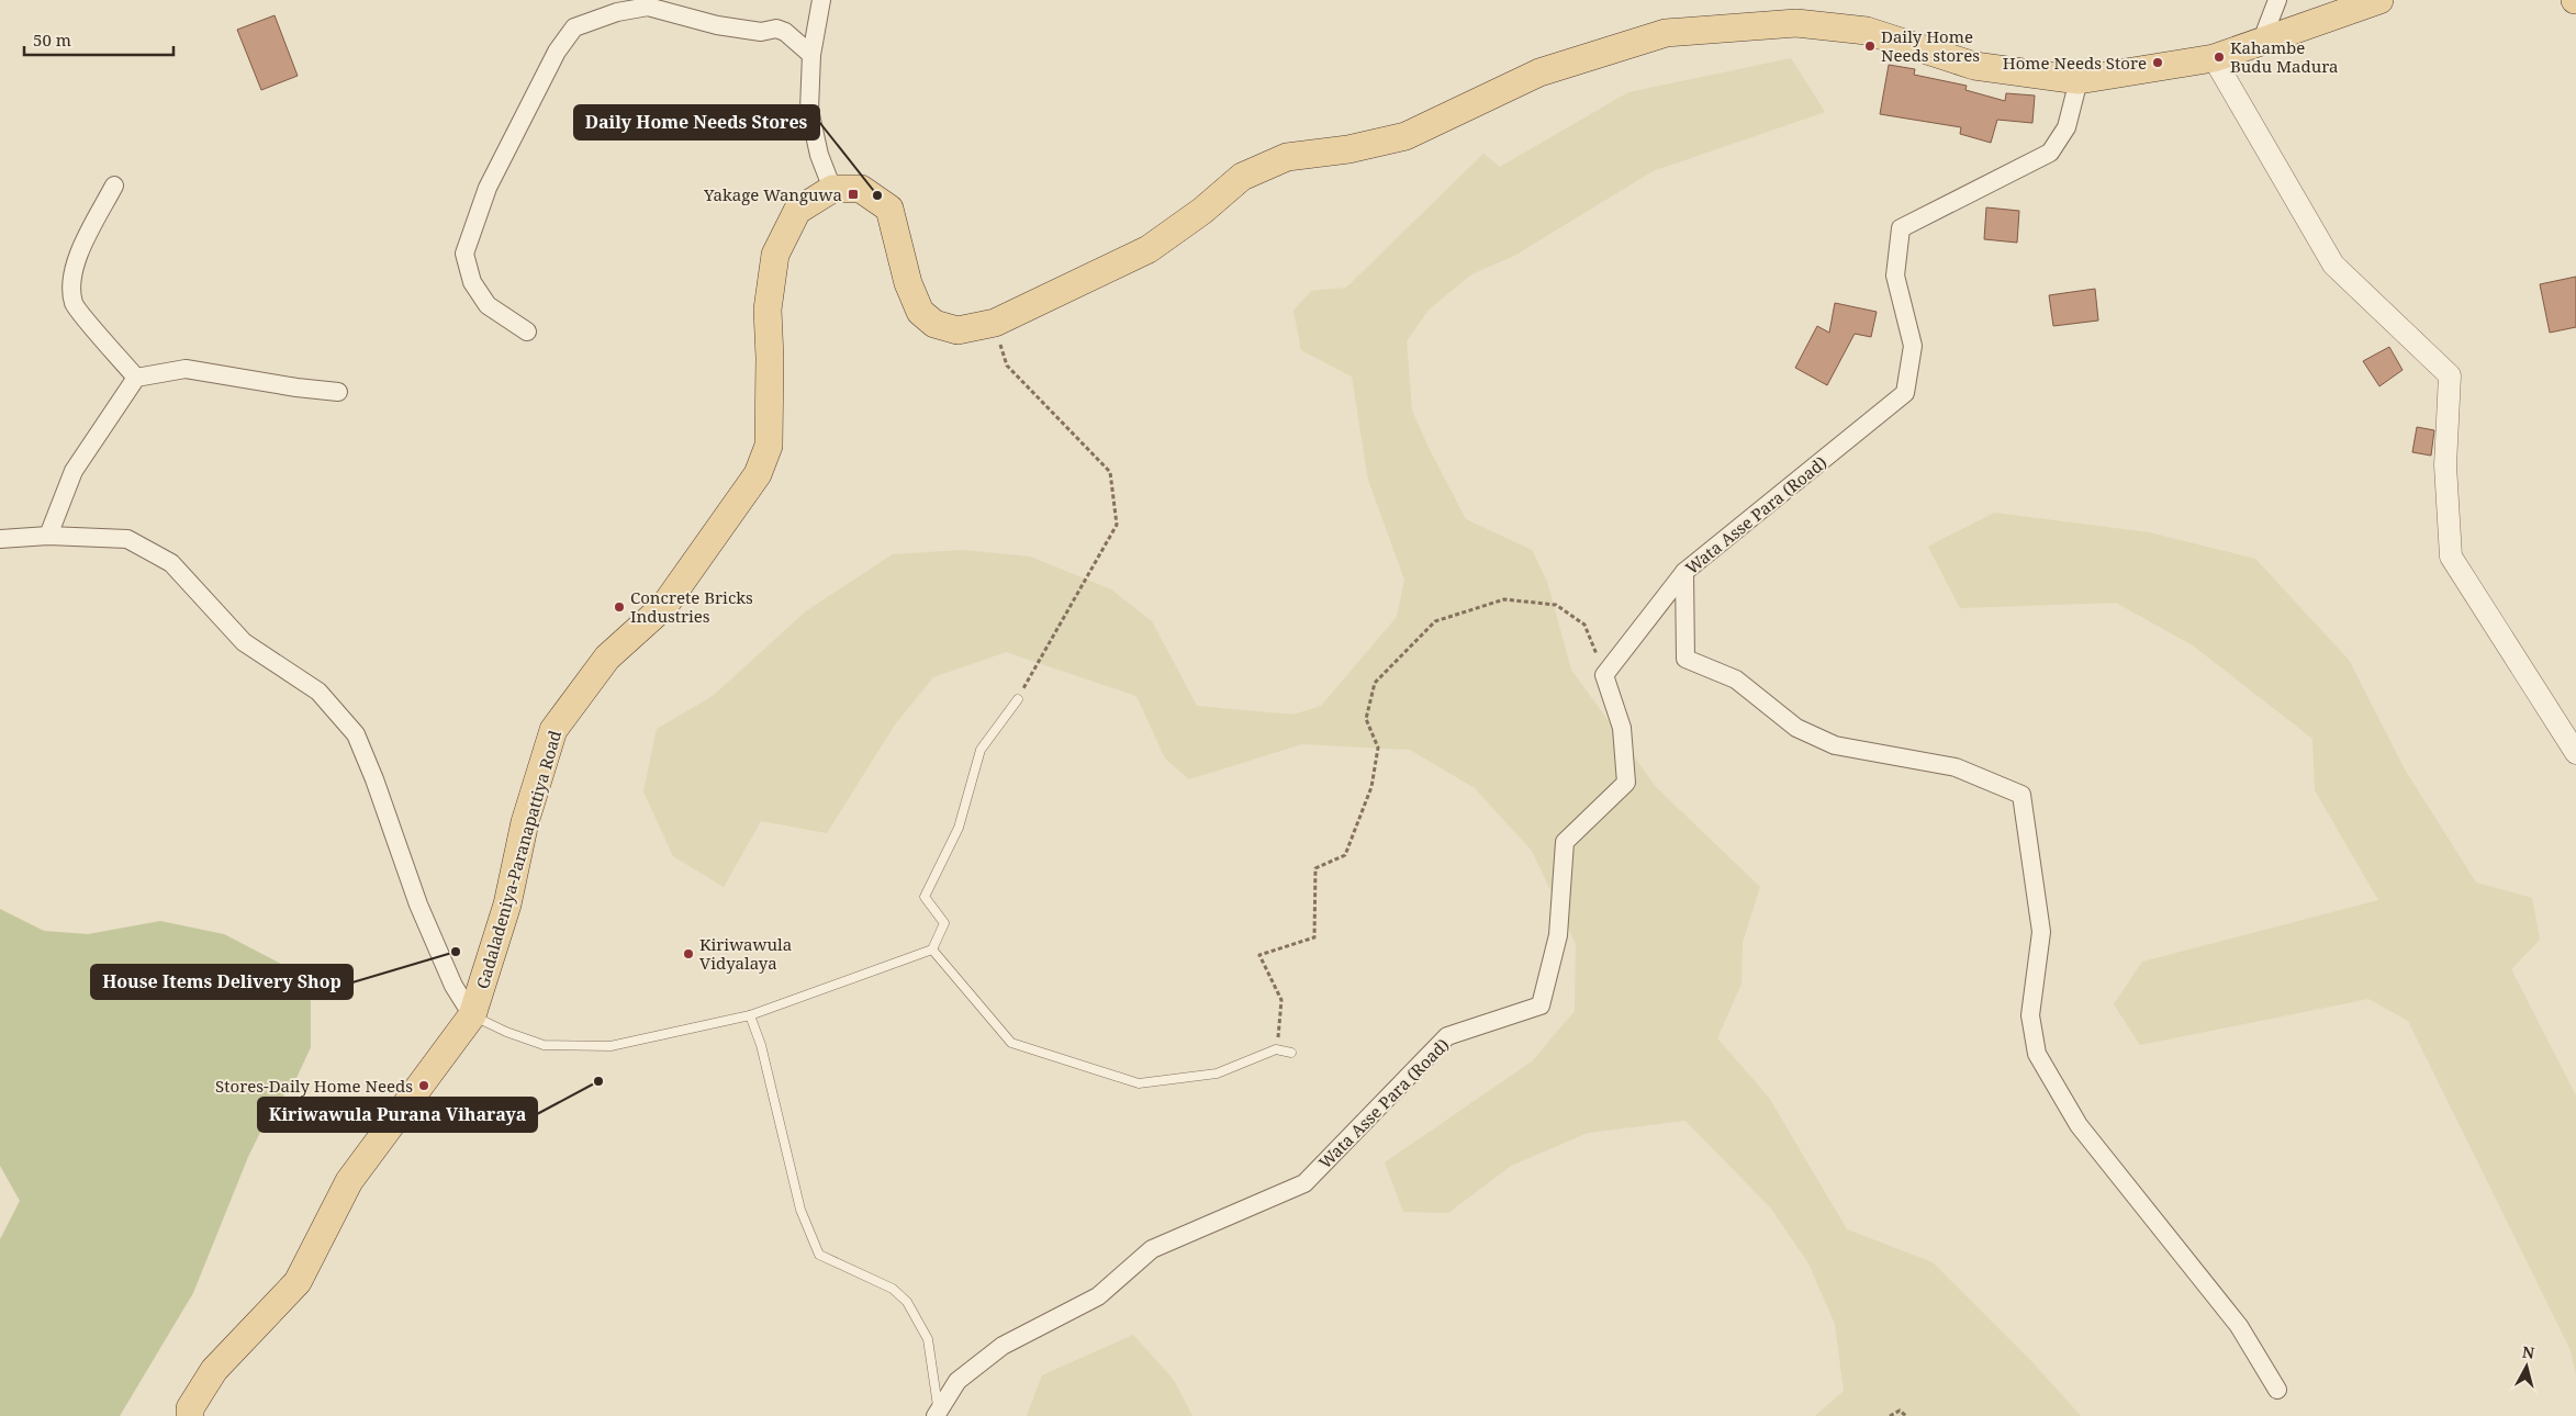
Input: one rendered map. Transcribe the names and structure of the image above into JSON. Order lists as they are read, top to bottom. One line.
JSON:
{"streets":{"main road":["Gadaladeniya-Paranapattiya Road"],"street":["Wata Asse Para (Road)"]},"places":{"other":["Daily Home Needs stores","Kahambe Budu Madura","Home Needs Store","Daily Home Needs Stores","Concrete Bricks Industries","House Items Delivery Shop","Kiriwawula Vidyalaya","Kiriwawula Purana Viharaya","Stores-Daily Home Needs"],"transit":["Yakage Wanguwa"]},"scale_bar":"50 m","north":"top"}
